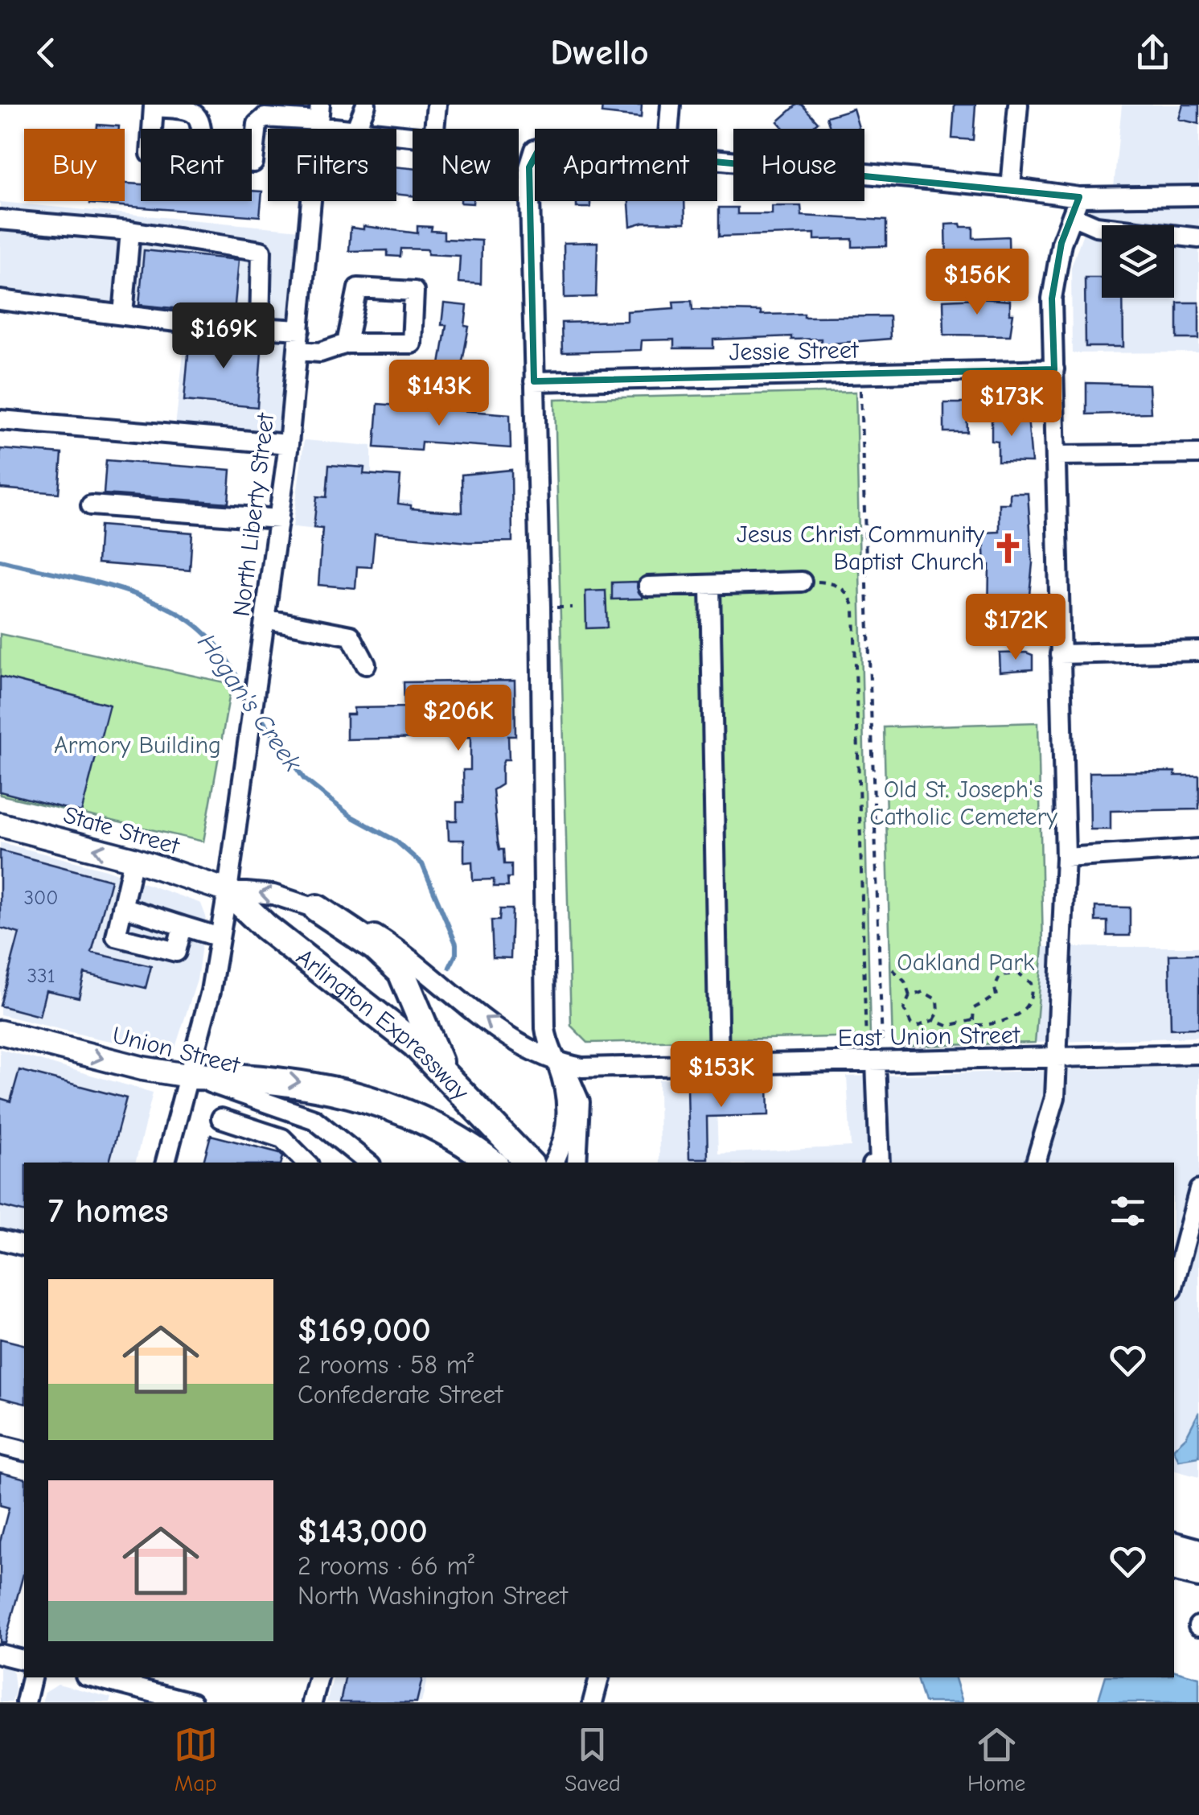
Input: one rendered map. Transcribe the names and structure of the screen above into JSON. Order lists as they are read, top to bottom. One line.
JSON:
{"streets":{"highway":["Arlington Expressway"],"main road":["State Street","Union Street"],"street":["Jessie Street","North Liberty Street","East Union Street"]},"crossings":[["North Liberty Street","State Street"],["North Liberty Street","Arlington Expressway"],["North Liberty Street","East Union Street"],["North Liberty Street","Union Street"],["State Street","Arlington Expressway"],["State Street","East Union Street"],["Arlington Expressway","East Union Street"],["Arlington Expressway","Union Street"]],"one_way":["State Street","East Union Street","Union Street"],"water":["Hogan's Creek"],"parks":["Armory Building","Old St. Joseph's Catholic Cemetery","Oakland Park"],"places":{"church":["Jesus Christ Community Baptist Church"]},"house_numbers":["300","331"],"page":{"header":"Dwello","chip":["Buy","Rent","Filters","New","Apartment","House"],"price":["$156K","$169K","$143K","$173K","$172K","$206K","$153K"],"heading":"7 homes","list":[{"name":"$169,000","note":"2 rooms · 58 m² · Confederate Street"},{"name":"$143,000","note":"2 rooms · 66 m² · North Washington Street"}],"tabs":["Map","Saved","Home"]}}
